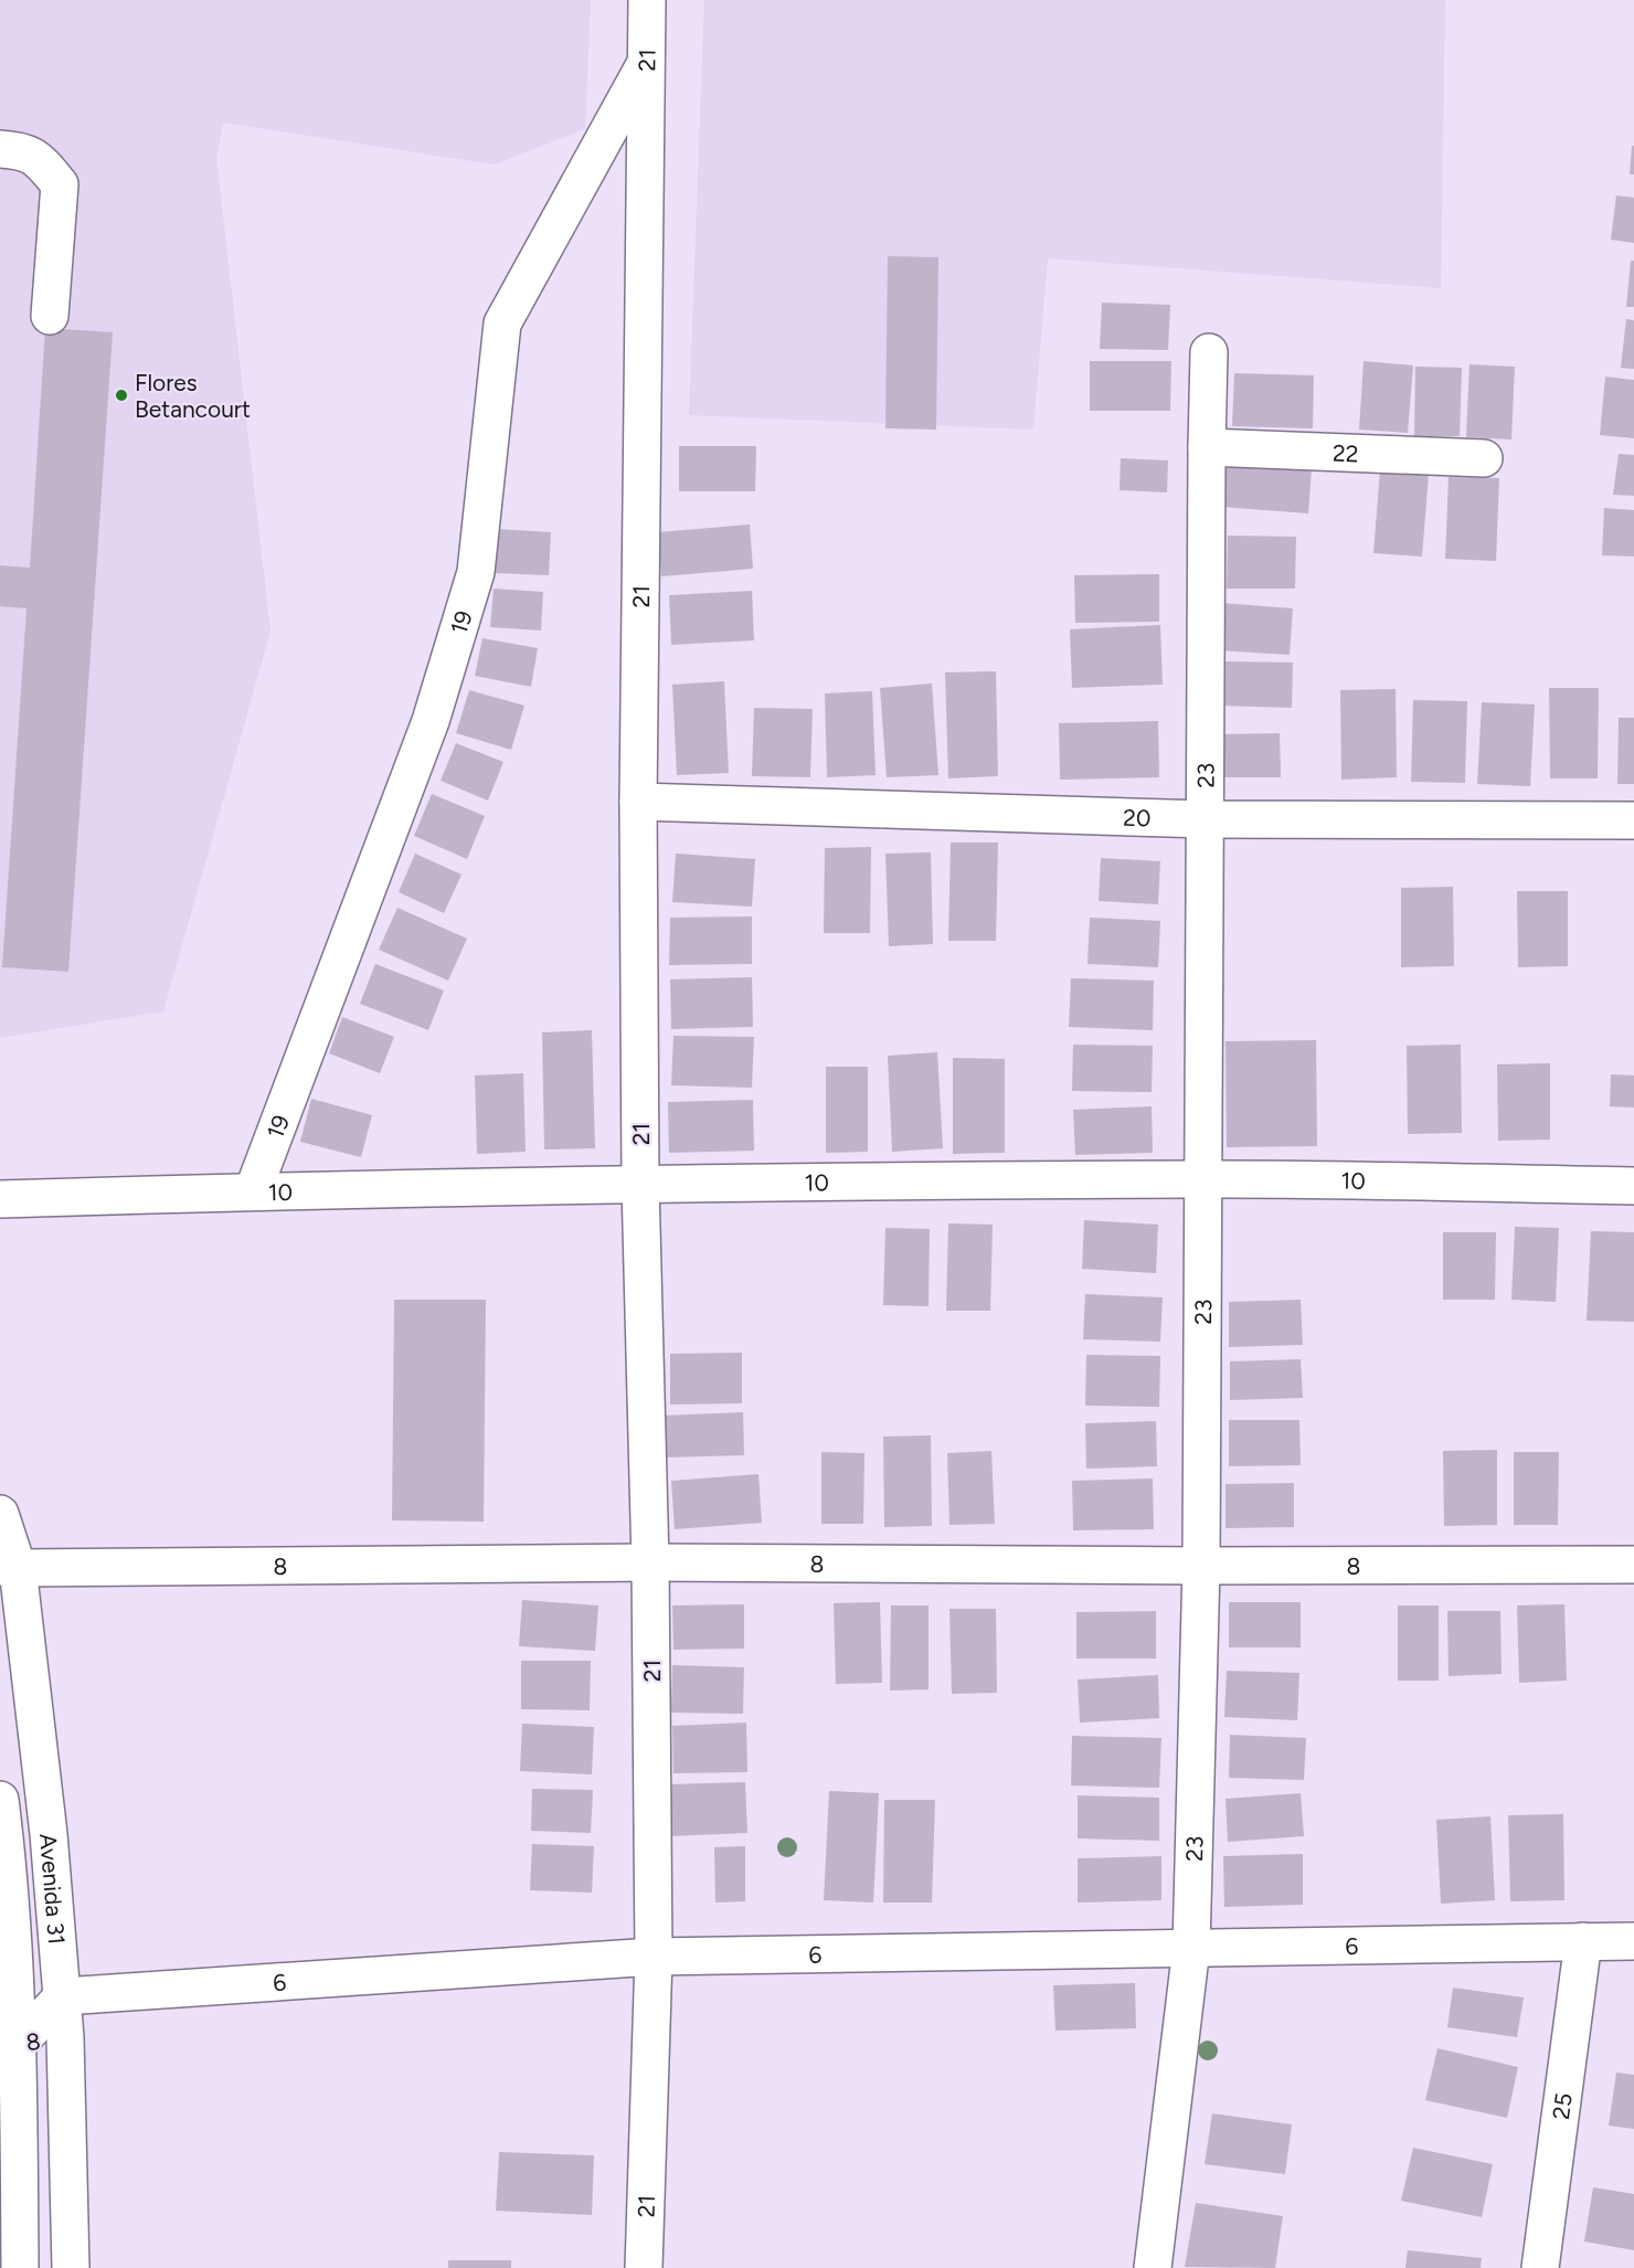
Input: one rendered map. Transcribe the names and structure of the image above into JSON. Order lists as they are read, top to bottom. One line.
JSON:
{"streets":{"street":["21","22","19","23","20","10","8","Avenida 31","6","25"]},"crossings":[["21","19"],["21","20"],["21","10"],["21","8"],["21","6"],["22","23"],["19","10"],["23","20"],["23","10"],["23","8"],["23","6"],["8","Avenida 31"],["Avenida 31","6"],["6","25"]],"places":["Flores Betancourt"]}
